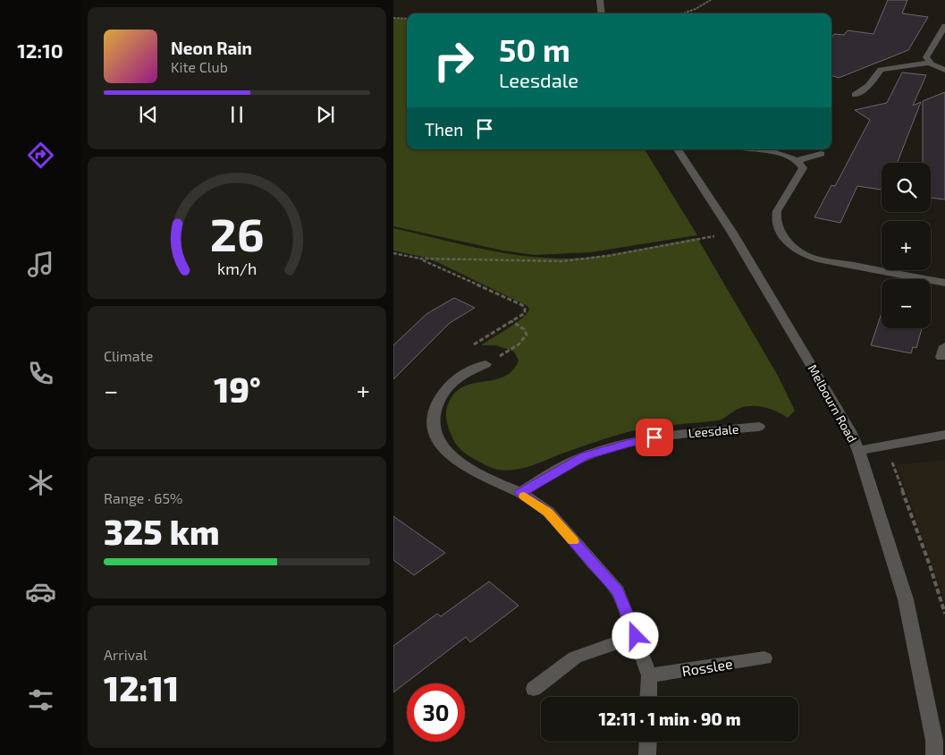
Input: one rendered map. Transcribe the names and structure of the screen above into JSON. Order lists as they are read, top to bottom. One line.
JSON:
{"streets":{"street":["Melbourn Road","Leesdale","Rosslee"]},"page":{"tabs":"12:10","turn":["50 m","Leesdale"],"song":["Neon Rain","Kite Club"],"then":"Then","map_buttons":["+","−"],"tile":["Climate",["Range · 65%","325 km"],["Arrival","12:11"]],"heat":["−","19°","+"],"limit":"30","trip":"12:11 · 1 min · 90 m","gauge":["26","km/h"]}}
